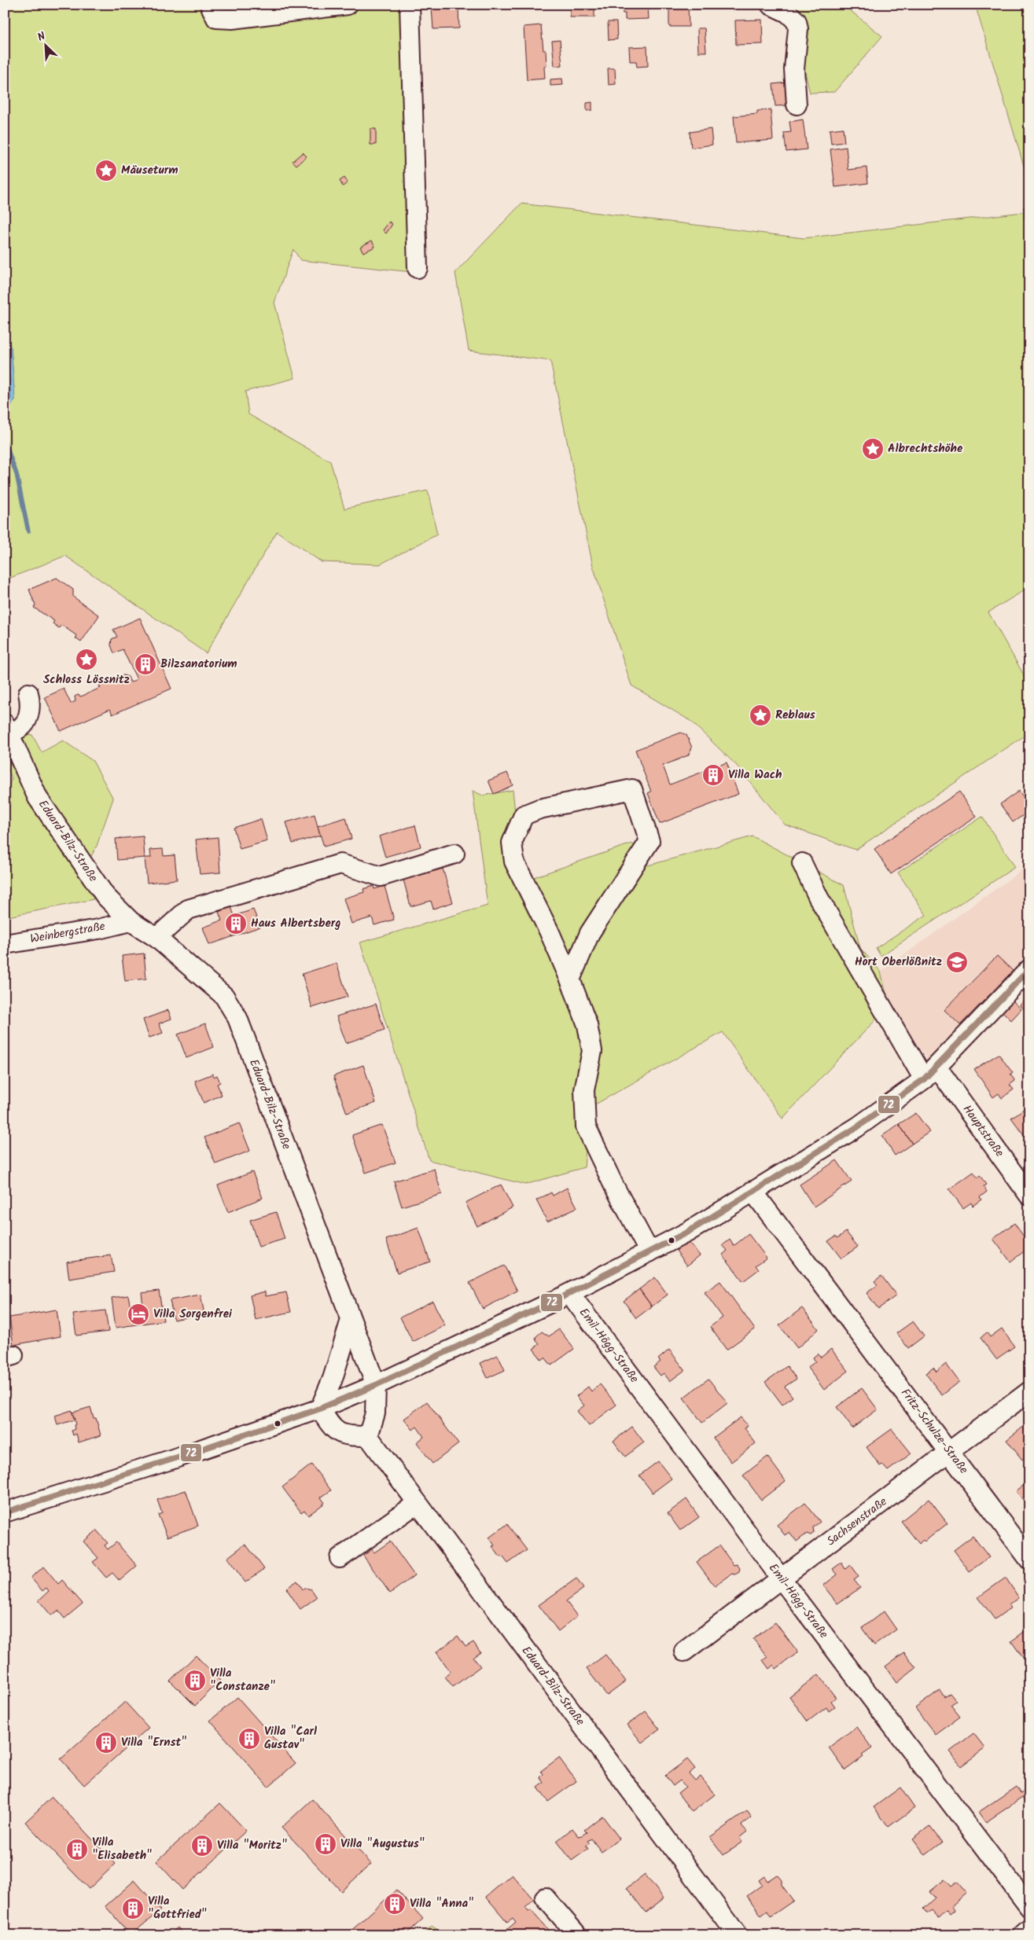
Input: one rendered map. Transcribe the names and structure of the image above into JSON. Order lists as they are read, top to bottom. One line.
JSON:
{"streets":{"street":["Eduard-Bilz-Straße","Weinbergstraße","Hauptstraße","Emil-Högg-Straße","Fritz-Schulze-Straße","Sachsenstraße"]},"crossings":[["Eduard-Bilz-Straße","Weinbergstraße"],["Emil-Högg-Straße","Sachsenstraße"],["Fritz-Schulze-Straße","Sachsenstraße"]],"places":{"place":["Mäuseturm","Albrechtshöhe","Schloss Lössnitz","Reblaus"],"building":["Bilzsanatorium","Villa Wach","Haus Albertsberg","Villa \"Constanze\"","Villa \"Carl Gustav\"","Villa \"Ernst\"","Villa \"Augustus\"","Villa \"Moritz\"","Villa \"Elisabeth\"","Villa \"Anna\"","Villa \"Gottfried\""],"school or university":["Hort Oberlößnitz"],"hotel":["Villa Sorgenfrei"]},"lines":["transit line 72"],"north":"top left"}
